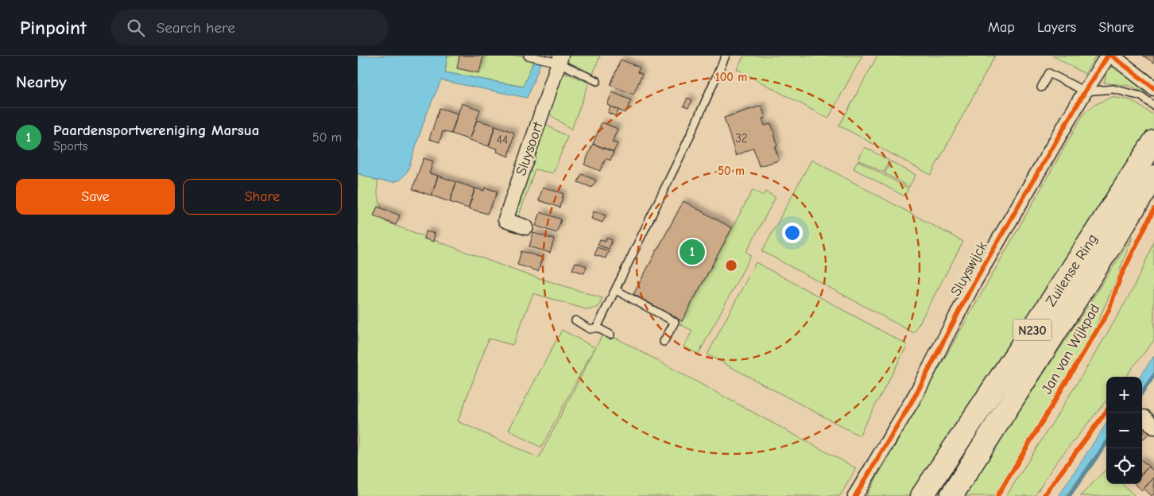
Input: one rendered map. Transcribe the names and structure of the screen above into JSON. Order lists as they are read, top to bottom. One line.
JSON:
{"streets":{"main road":["Zuilense Ring","N230"],"street":["Sluysoort","Sluyswijck"],"cycle path":["Jan van Wijkpad"]},"house_numbers":["32","44"],"page":{"header":"Pinpoint","search":"Search here","nav":["Map","Layers","Share"],"heading":"Nearby","list":[{"mark":"1","name":"Paardensportvereniging Marsua","note":"Sports","value":"50 m"}],"buttons":["Save","Share"],"pins":"1","map_buttons":["+","−"]},"rings":["100 m","50 m"]}
